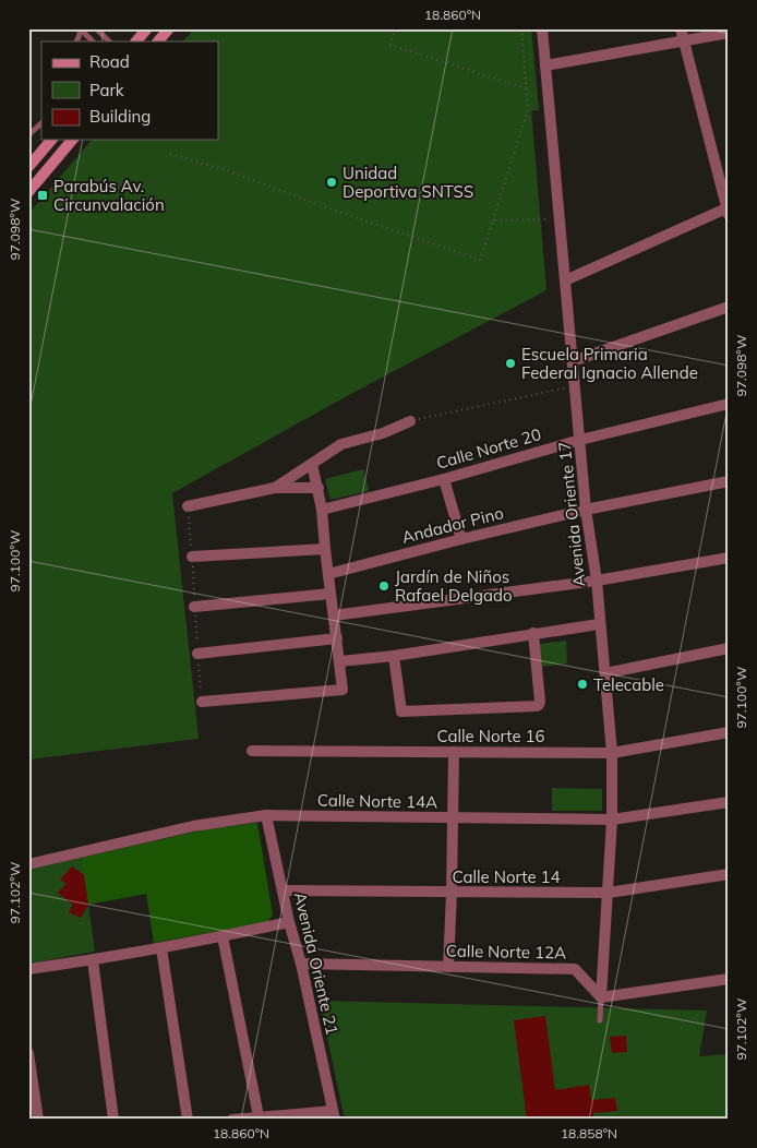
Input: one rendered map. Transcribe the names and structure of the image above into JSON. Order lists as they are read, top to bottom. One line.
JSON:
{"streets":{"street":["Calle Norte 20","Avenida Oriente 17","Andador Pino","Calle Norte 16","Calle Norte 14A","Calle Norte 14","Calle Norte 12A","Avenida Oriente 21"]},"crossings":[["Calle Norte 20","Avenida Oriente 17"],["Avenida Oriente 17","Andador Pino"],["Avenida Oriente 17","Calle Norte 16"],["Avenida Oriente 17","Calle Norte 14A"],["Avenida Oriente 17","Calle Norte 14"],["Avenida Oriente 17","Calle Norte 12A"],["Calle Norte 14A","Avenida Oriente 21"],["Calle Norte 14","Avenida Oriente 21"],["Calle Norte 12A","Avenida Oriente 21"]],"places":{"other":["Unidad Deportiva SNTSS","Escuela Primaria Federal Ignacio Allende","Jardín de Niños Rafael Delgado","Telecable"],"transit":["Parabús Av. Circunvalación"]},"legend":["Road","Park","Building"],"coordinates":["18.860°N","97.098°W","97.100°W","97.102°W","18.858°N"]}
